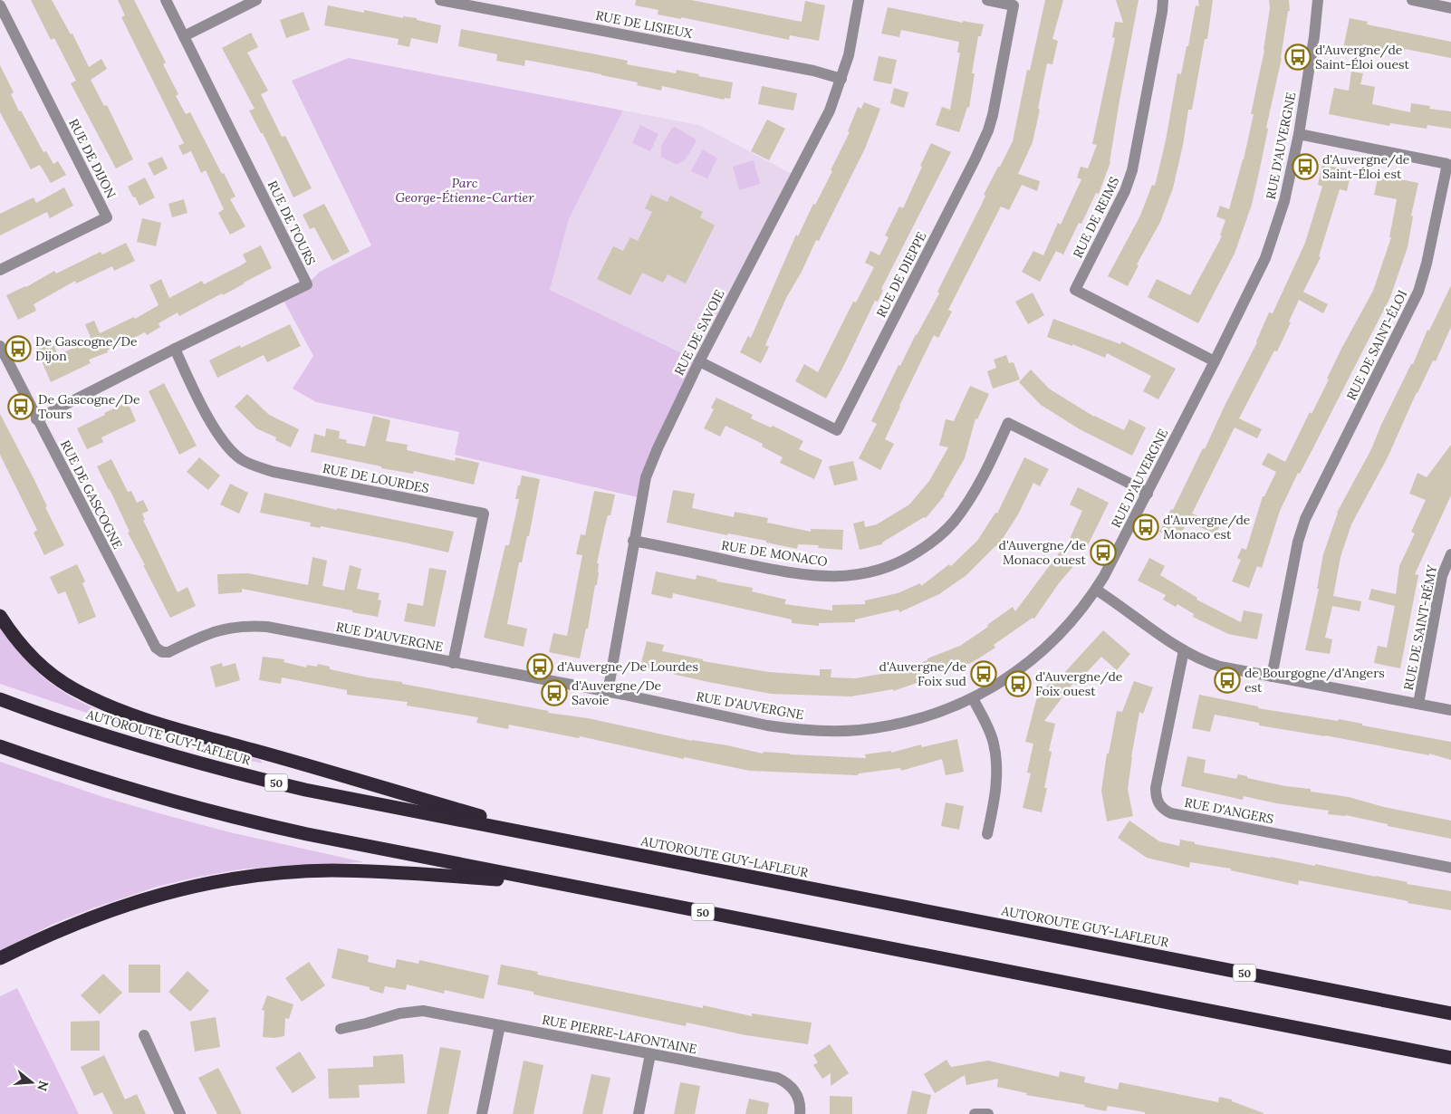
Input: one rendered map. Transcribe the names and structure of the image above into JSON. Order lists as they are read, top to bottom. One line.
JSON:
{"streets":{"highway":["AUTOROUTE GUY-LAFLEUR","50"],"street":["RUE DE LISIEUX","RUE D'AUVERGNE","RUE DE DIJON","RUE DE REIMS","RUE DE TOURS","RUE DE DIEPPE","RUE DE SAVOIE","RUE DE SAINT-ÉLOI","RUE DE LOURDES","RUE DE GASCOGNE","RUE DE MONACO","RUE DE SAINT-RÉMY","RUE D'ANGERS","RUE PIERRE-LAFONTAINE"]},"crossings":[["RUE DE LISIEUX","RUE DE SAVOIE"],["RUE D'AUVERGNE","RUE DE REIMS"],["RUE D'AUVERGNE","RUE DE SAVOIE"],["RUE D'AUVERGNE","RUE DE SAINT-ÉLOI"],["RUE D'AUVERGNE","RUE DE LOURDES"],["RUE D'AUVERGNE","RUE DE GASCOGNE"],["RUE D'AUVERGNE","RUE DE MONACO"],["RUE DE TOURS","RUE DE LOURDES"],["RUE DE TOURS","RUE DE GASCOGNE"],["RUE DE DIEPPE","RUE DE SAVOIE"],["RUE DE SAVOIE","RUE DE MONACO"]],"parks":["Parc George-Étienne-Cartier"],"places":{"bus stop":["d'Auvergne/de Saint-Éloi ouest","d'Auvergne/de Saint-Éloi est","De Gascogne/De Dijon","De Gascogne/De Tours","d'Auvergne/de Monaco est","d'Auvergne/de Monaco ouest","d'Auvergne/De Lourdes","d'Auvergne/de Foix sud","de Bourgogne/d'Angers est","d'Auvergne/de Foix ouest","d'Auvergne/De Savoie"]},"north":"right"}
